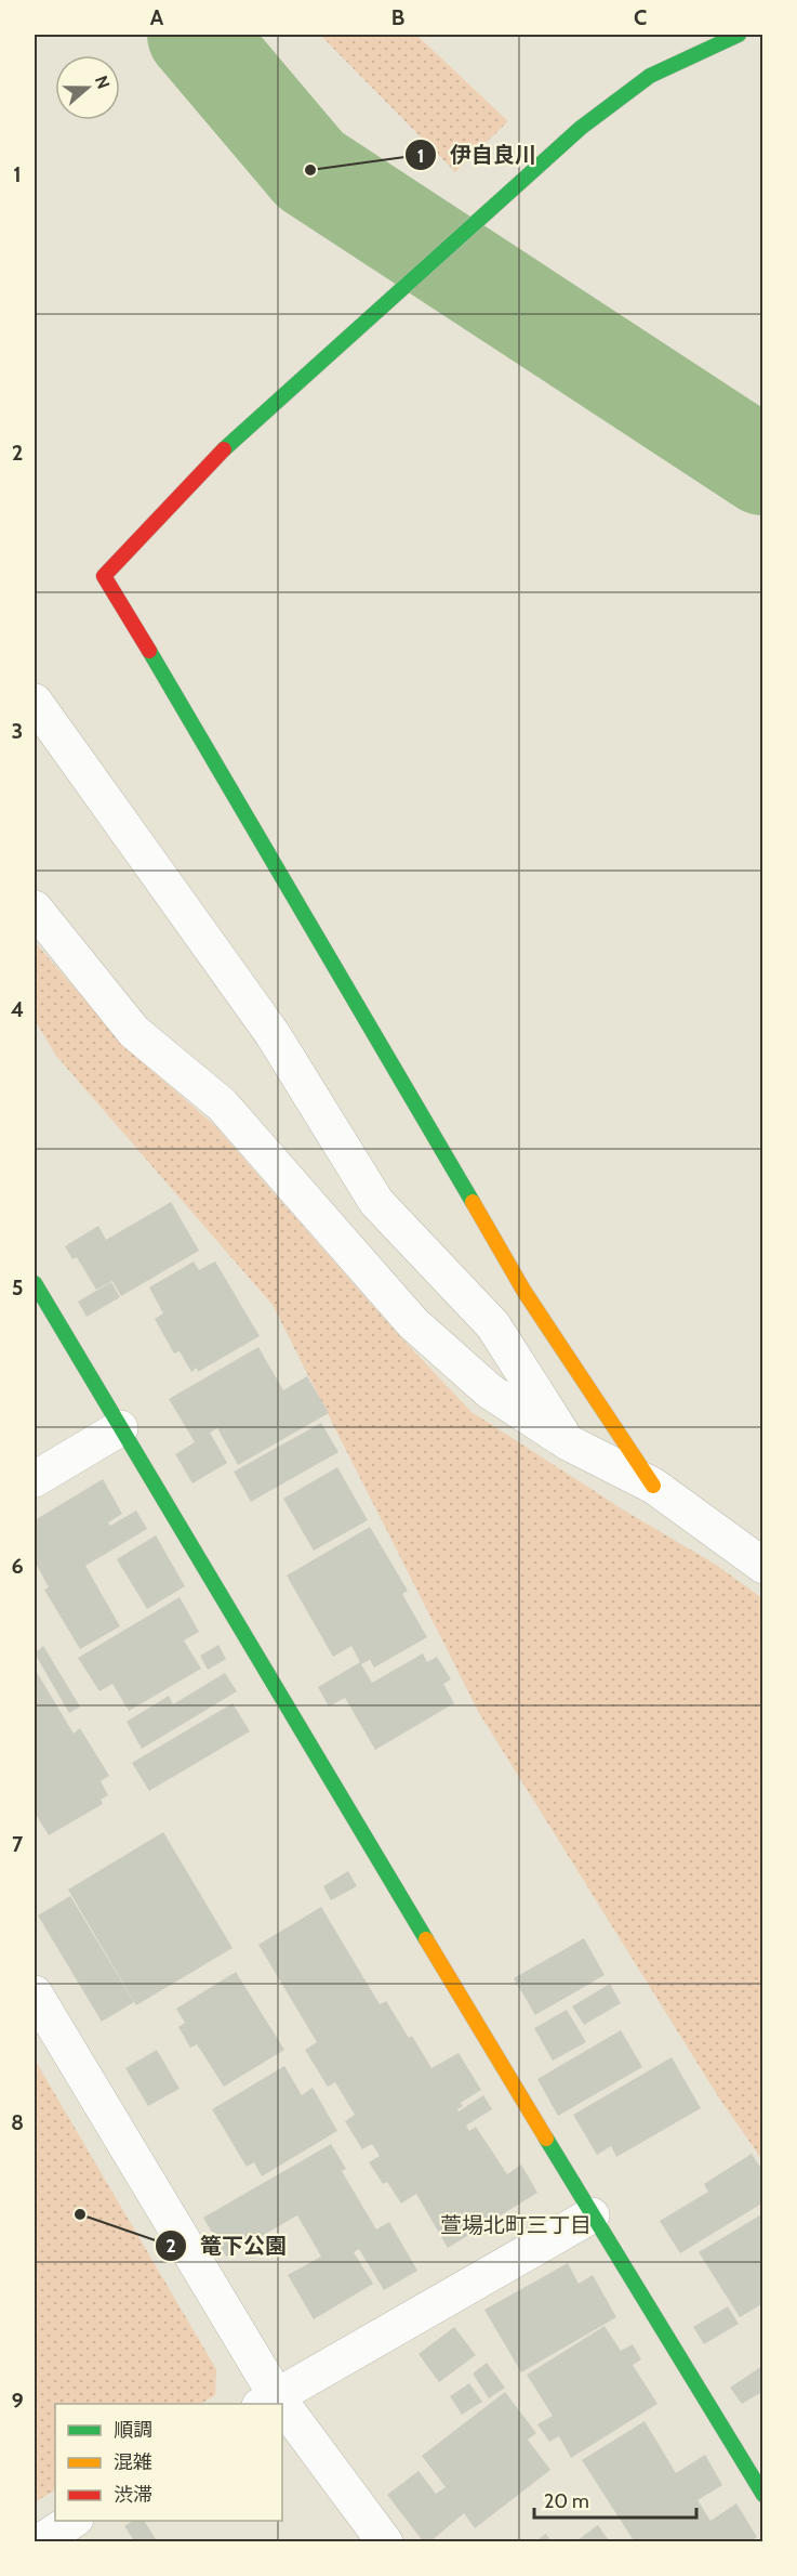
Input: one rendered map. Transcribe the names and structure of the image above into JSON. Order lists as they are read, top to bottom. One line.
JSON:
{"districts":["萱場北町三丁目"],"places":["伊自良川","篭下公園"],"legend":["順調","混雑","渋滞"],"scale_bar":"20 m","north":"right","grid":{"columns":["A","B","C"],"rows":["1","2","3","4","5","6","7","8","9"]}}
